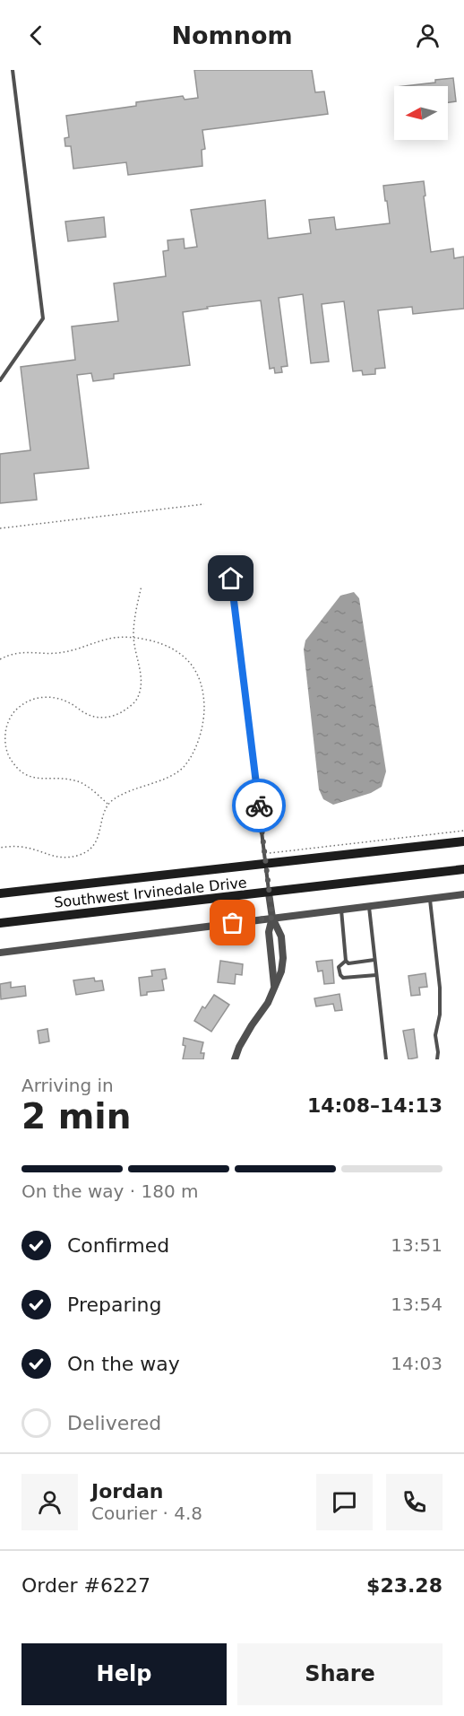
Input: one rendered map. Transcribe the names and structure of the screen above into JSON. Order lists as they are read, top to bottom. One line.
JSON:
{"streets":{"main road":["Southwest Irvinedale Drive"]},"north":"left","page":{"header":"Nomnom","heading":["2 min","Arriving in","14:08–14:13"],"panel":["Jordan","Courier · 4.8","Order #6227","$23.28"],"bar":"On the way · 180 m","list":[["Confirmed","13:51"],["Preparing","13:54"],["On the way","14:03"],"Delivered"],"buttons":["Help","Share"]}}
